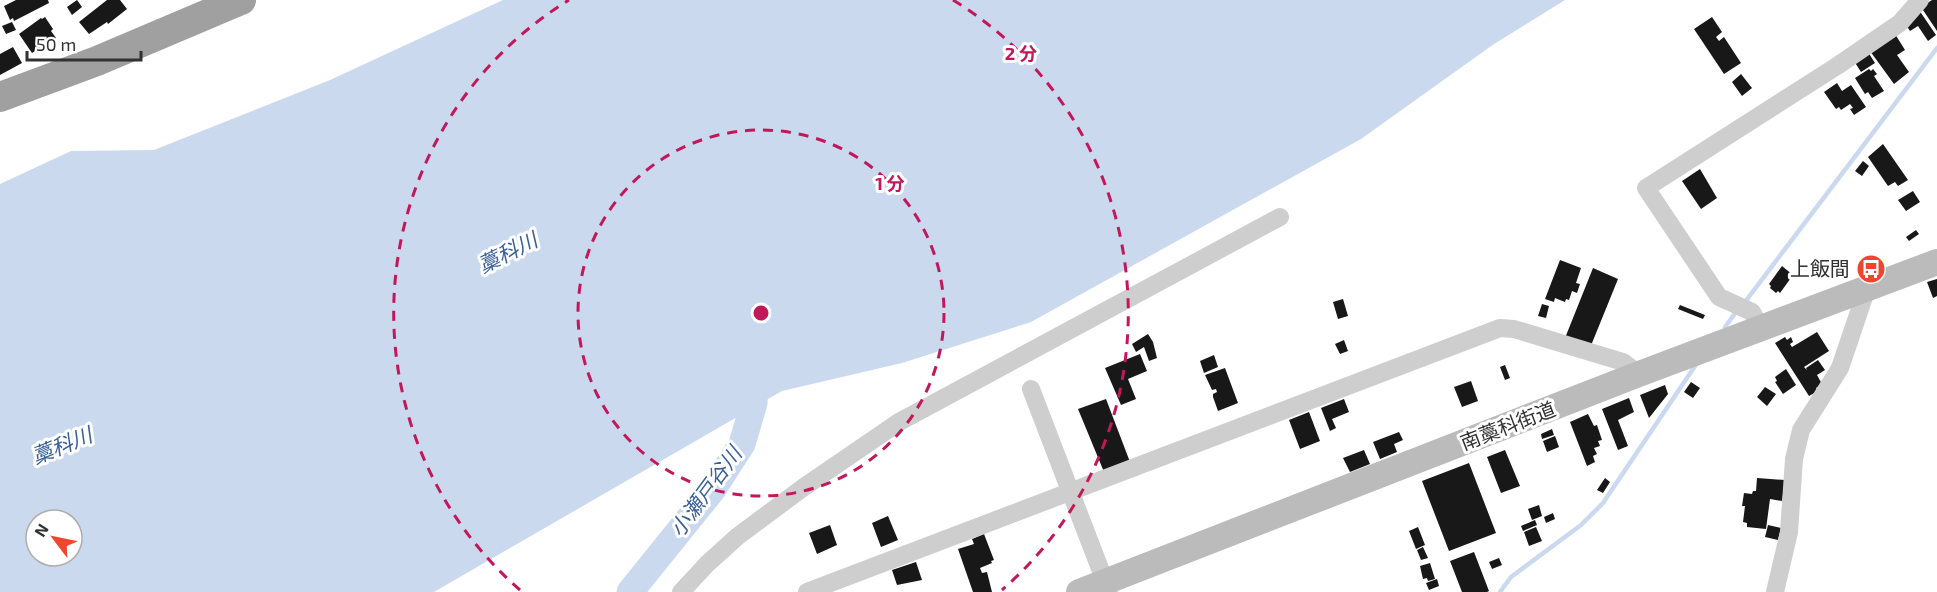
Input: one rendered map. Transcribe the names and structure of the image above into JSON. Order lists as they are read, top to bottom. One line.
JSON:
{"streets":{"main road":["南藁科街道"]},"water":["藁科川","小瀬戸谷川"],"places":{"bus stop":["上飯間"]},"scale_bar":"50 m","north":"top left","rings":["2 分","1 分"]}
